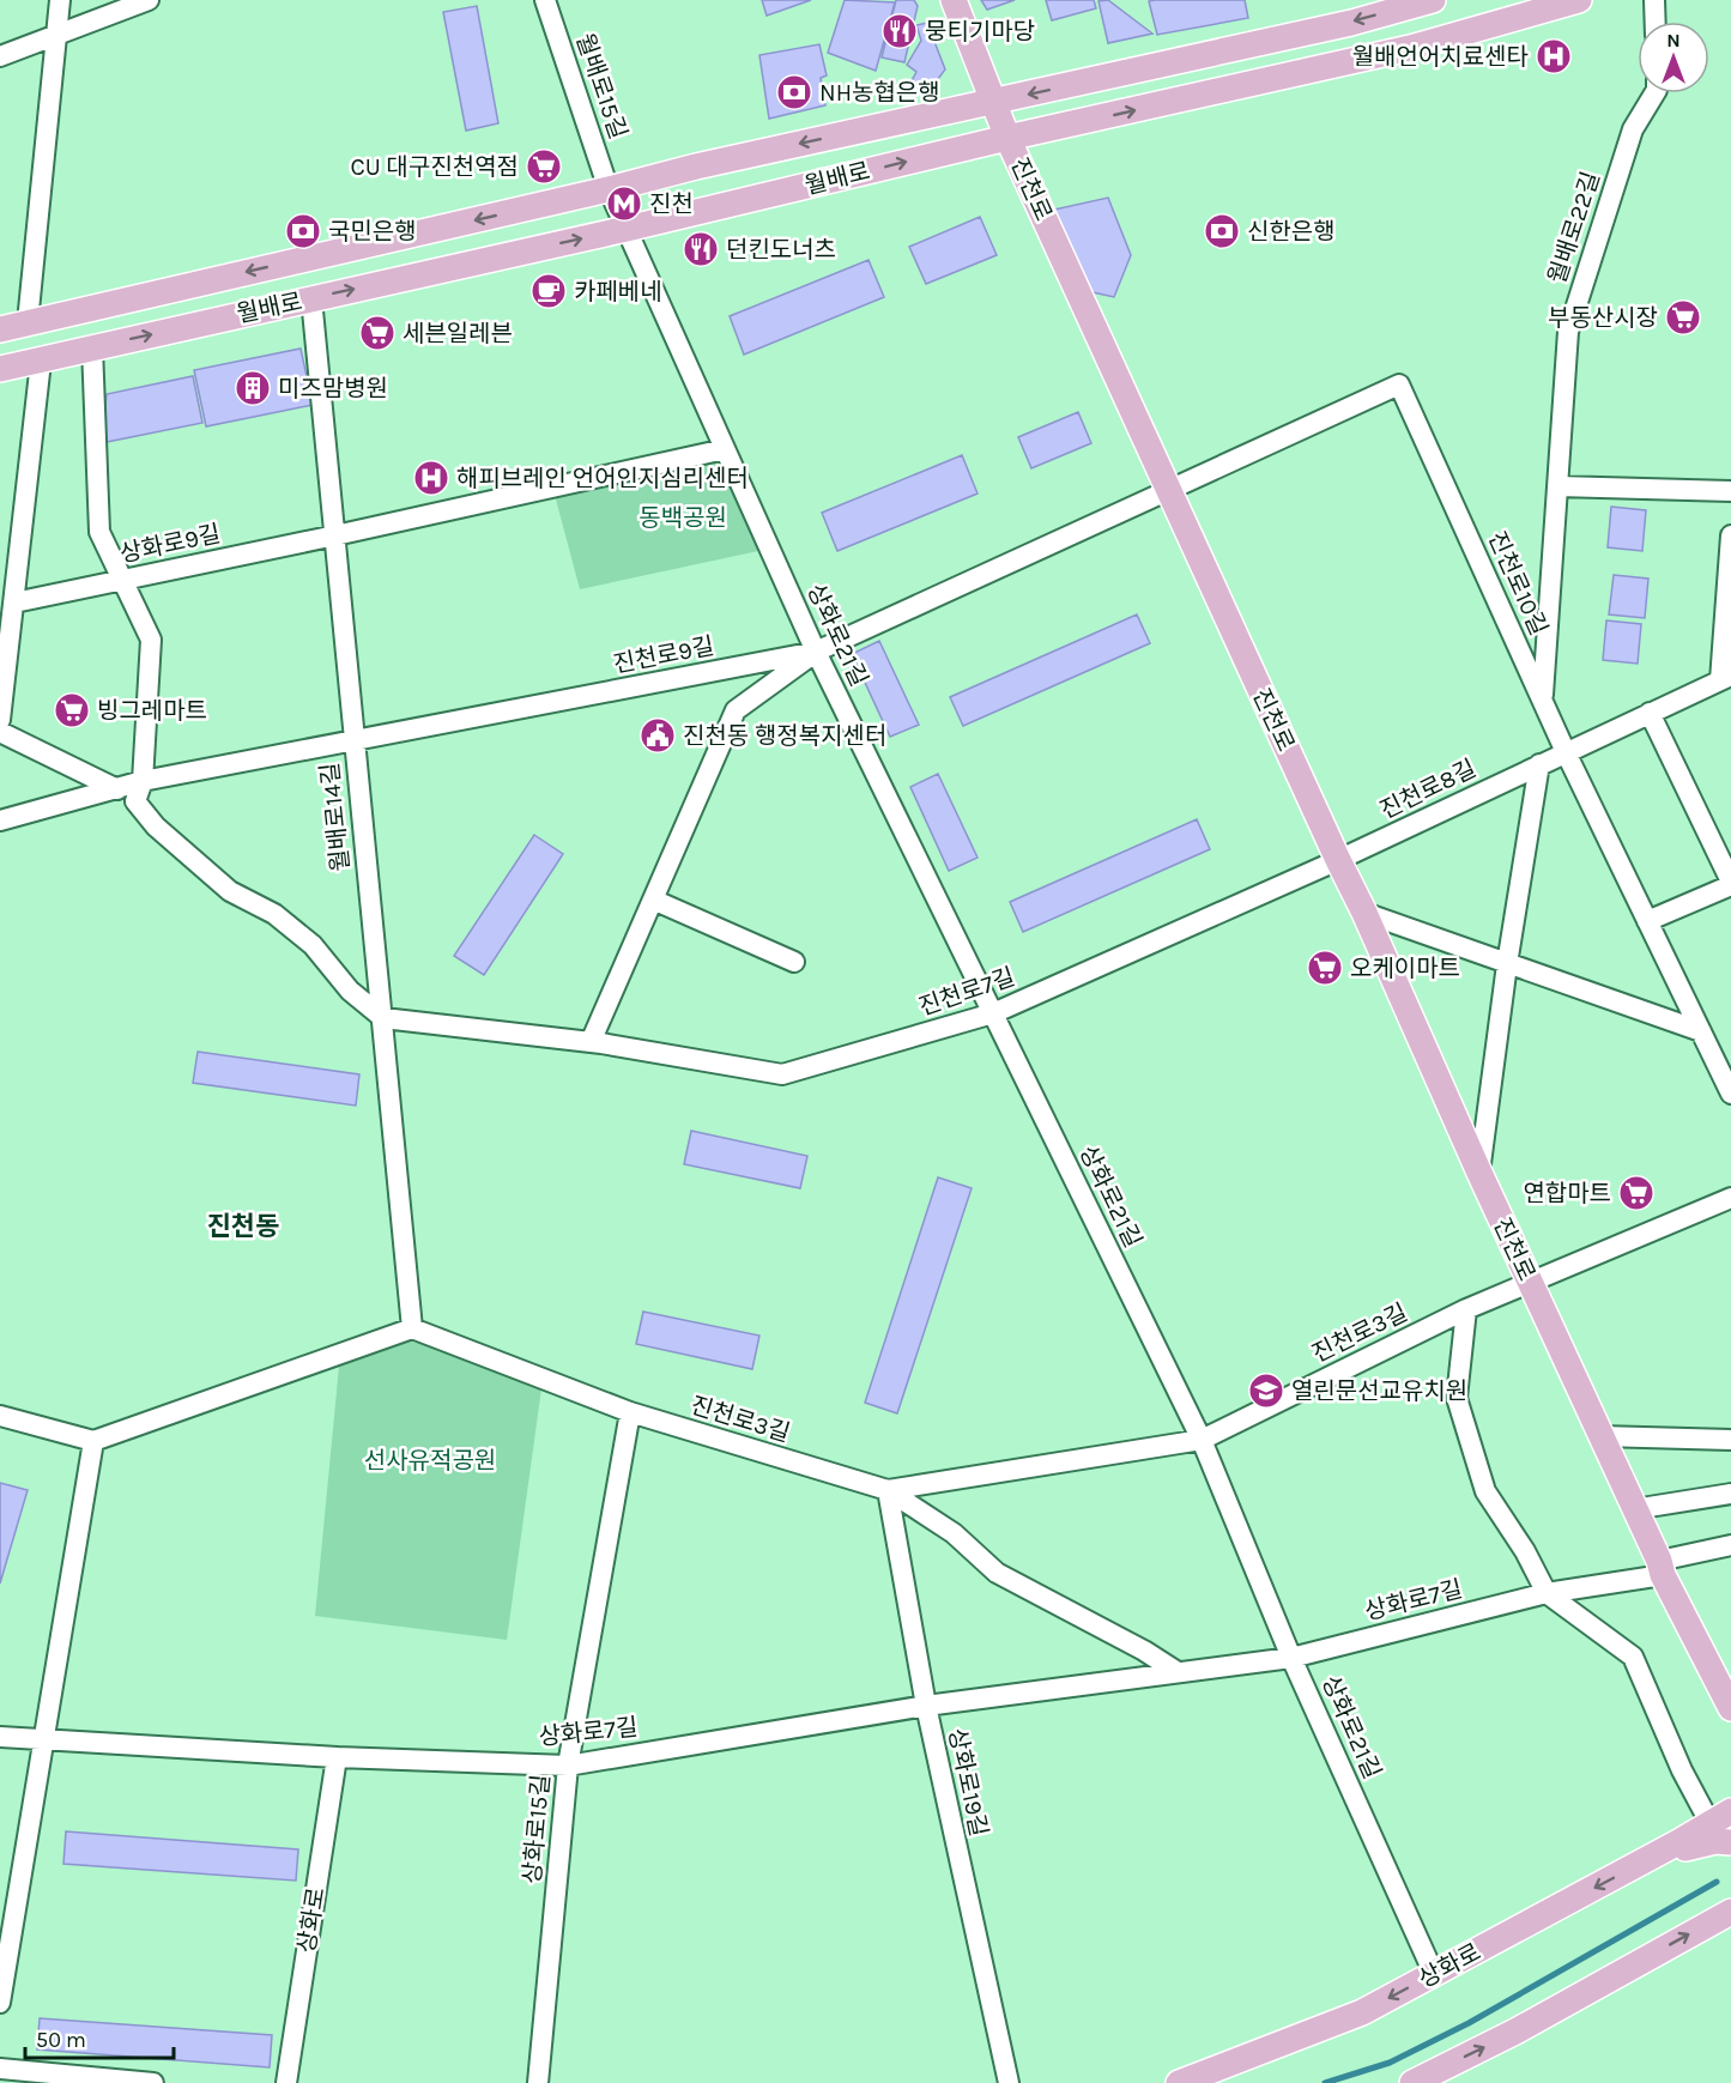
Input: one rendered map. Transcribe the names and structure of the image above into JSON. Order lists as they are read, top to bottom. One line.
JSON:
{"streets":{"main road":["월배로","진천로","상화로"],"street":["월배로15길","월배로22길","상화로9길","진천로10길","상화로21길","진천로9길","진천로8길","월배로14길","진천로7길","진천로3길","상화로7길","상화로19길","상화로15길"]},"crossings":[["월배로15길","월배로"],["월배로15길","상화로21길"],["월배로","진천로"],["월배로","상화로21길"],["월배로","월배로14길"],["진천로","진천로10길"],["진천로","진천로9길"],["진천로","진천로8길"],["진천로","진천로7길"],["진천로","진천로3길"],["진천로","상화로7길"],["월배로22길","진천로10길"],["상화로9길","월배로14길"],["진천로10길","진천로9길"],["진천로10길","진천로8길"],["상화로21길","진천로9길"],["상화로21길","진천로7길"],["상화로21길","진천로3길"],["상화로21길","상화로7길"],["상화로21길","상화로"],["진천로9길","월배로14길"],["진천로8길","진천로7길"],["월배로14길","진천로7길"],["월배로14길","진천로3길"],["진천로3길","상화로19길"],["진천로3길","상화로15길"],["상화로7길","상화로19길"],["상화로7길","상화로15길"],["상화로7길","상화로"]],"one_way":["상화로"],"districts":["진천동"],"parks":["동백공원","선사유적공원"],"places":{"restaurant":["뭉티기마당","던킨도너츠"],"hospital":["월배언어치료센타","해피브레인 언어인지심리센터"],"bank":["NH농협은행","국민은행","신한은행"],"supermarket":["CU 대구진천역점","부동산시장","세븐일레븐","빙그레마트","오케이마트","연합마트"],"metro station":["진천"],"cafe":["카페베네"],"building":["미즈맘병원"],"public building":["진천동 행정복지센터"],"school or university":["열린문선교유치원"]},"scale_bar":"50 m","north":"top"}
